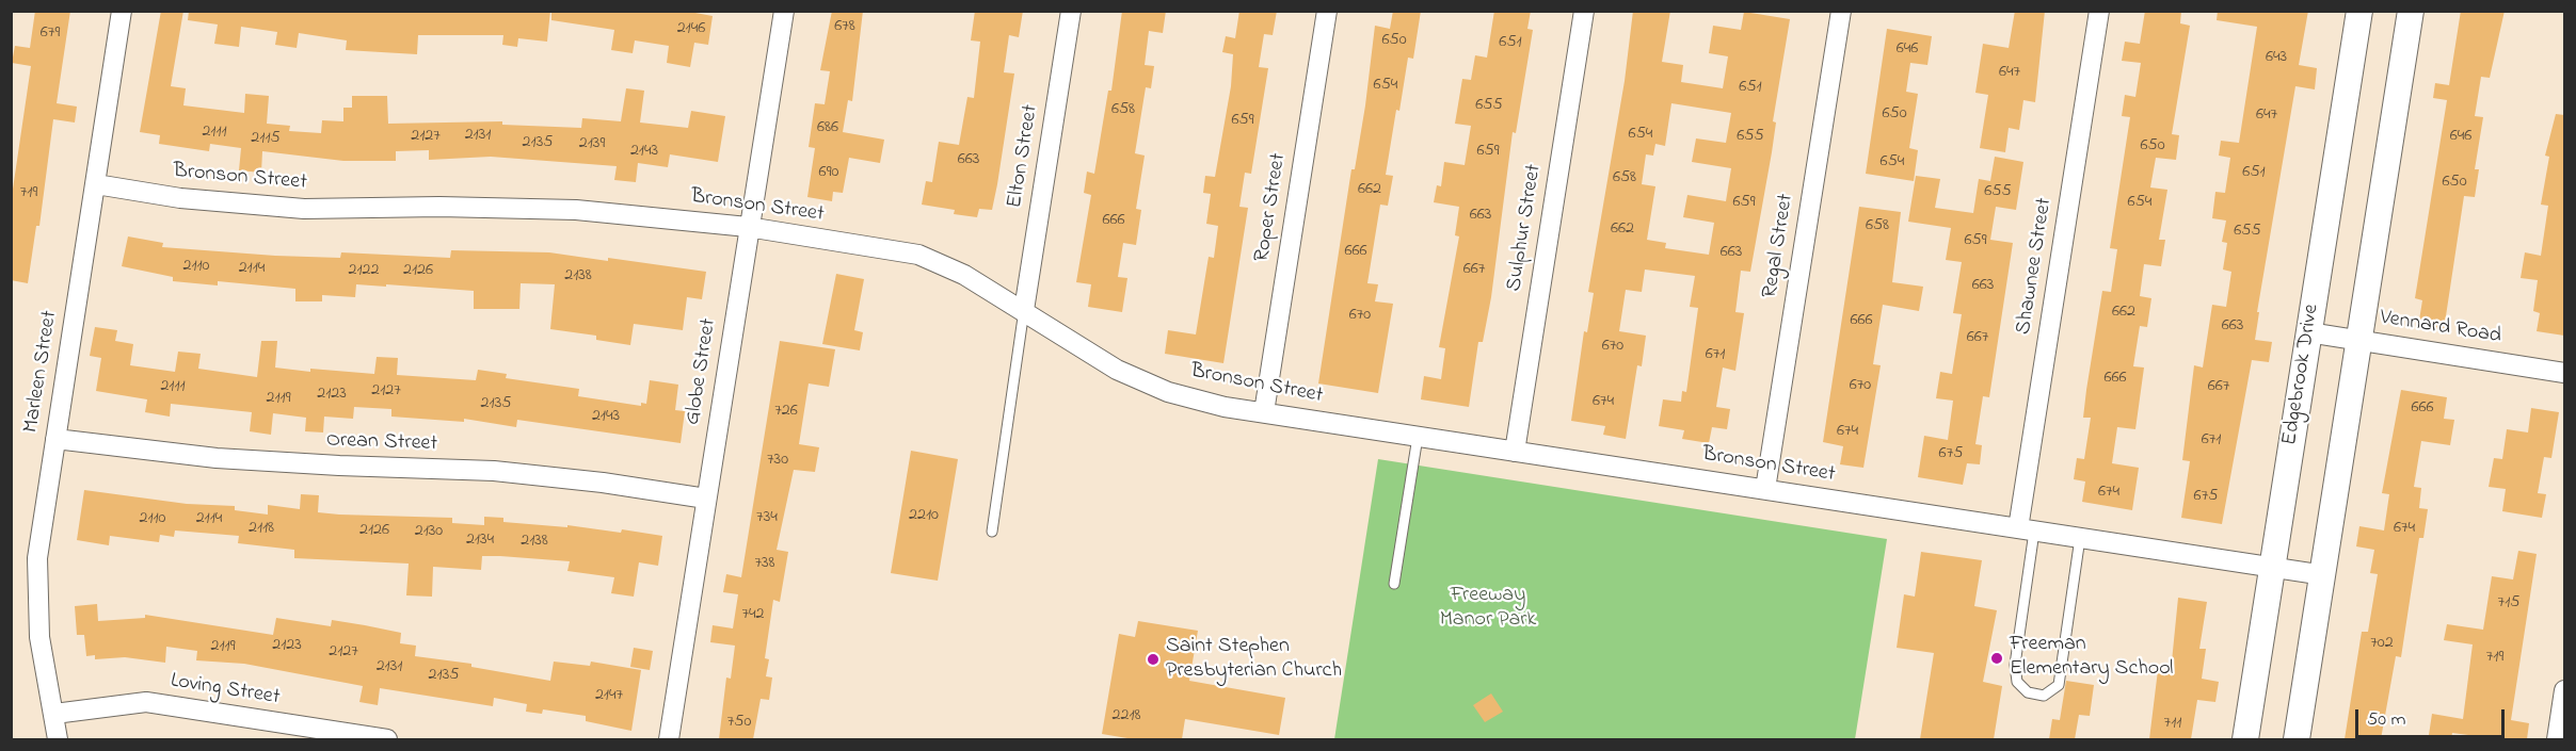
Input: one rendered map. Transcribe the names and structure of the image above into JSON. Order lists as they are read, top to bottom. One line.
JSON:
{"streets":{"main road":["Edgebrook Drive"],"street":["Elton Street","Bronson Street","Roper Street","Sulphur Street","Regal Street","Shawnee Street","Vennard Road","Marleen Street","Globe Street","Orean Street","Loving Street"]},"crossings":[["Elton Street","Bronson Street"],["Bronson Street","Roper Street"],["Bronson Street","Sulphur Street"],["Bronson Street","Regal Street"],["Bronson Street","Shawnee Street"],["Bronson Street","Marleen Street"],["Bronson Street","Globe Street"],["Bronson Street","Edgebrook Drive"],["Vennard Road","Edgebrook Drive"],["Marleen Street","Orean Street"],["Marleen Street","Loving Street"],["Globe Street","Orean Street"]],"parks":["Freeway Manor Park"],"places":["Freeman Elementary School","Saint Stephen Presbyterian Church"],"house_numbers":["678","2146","679","650","651","646","643","647","654","651","655","658","650","647","659","686","2111","654","2131","2127","655","646","2115","2135","2139","650","2143","659","663","654","690","651","658","650","662","655","719","659","654","663","666","658","662","655","659","666","663","2110","2114","667","2122","2126","2138","663","662","670","666","663","667","670","671","666","670","2111","667","2127","2123","2119","674","2135","666","726","2143","674","671","675","730","674","675","2210","734","2110","2114","2118","674","2126","2130","2134","2138","738","715","742","702","2123","2119","2127","719","2131","2135","2147","2218","750","711"],"scale_bar":"50 m"}
